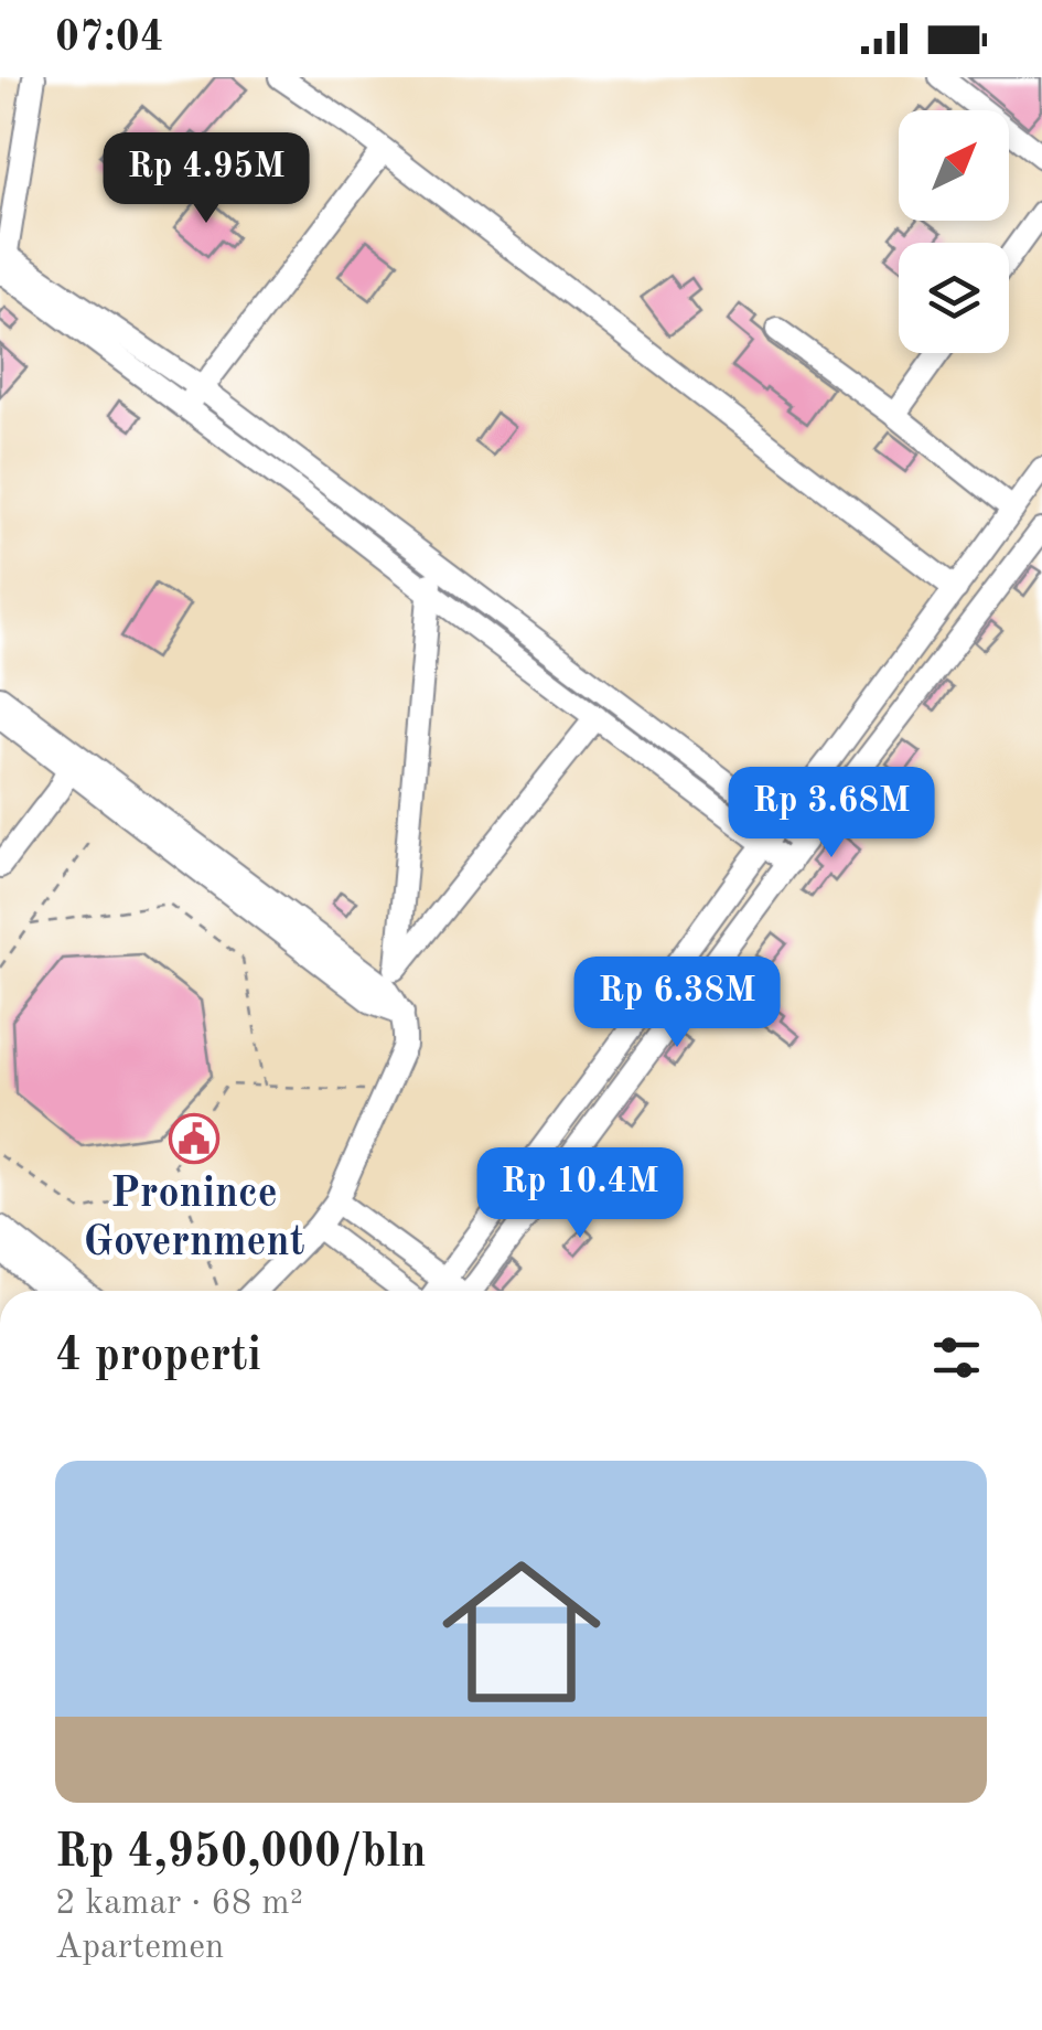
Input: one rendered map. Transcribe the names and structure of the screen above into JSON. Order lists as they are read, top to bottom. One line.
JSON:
{"places":{"public building":["Pronince Government"]},"north":"top right","page":{"status":"07:04","price":["Rp 4.95M","Rp 3.68M","Rp 6.38M","Rp 10.4M"],"heading":"4 properti","list":[{"name":"Rp 4,950,000/bln","note":"2 kamar · 68 m² · Apartemen"}]}}
